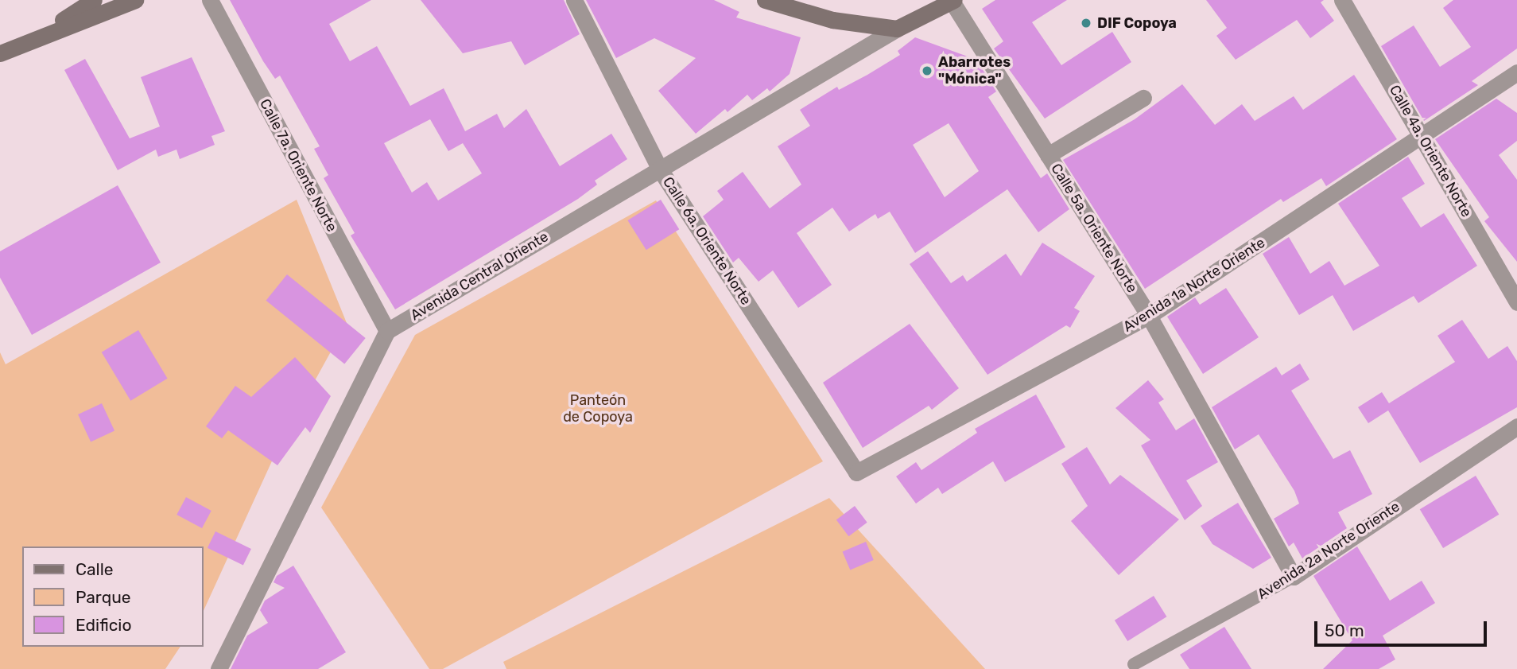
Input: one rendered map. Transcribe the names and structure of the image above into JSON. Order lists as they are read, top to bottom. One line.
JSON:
{"streets":{"street":["Calle 4a. Oriente Norte","Calle 7a. Oriente Norte","Calle 5a. Oriente Norte","Calle 6a. Oriente Norte","Avenida Central Oriente","Avenida 1a Norte Oriente","Avenida 2a Norte Oriente"]},"crossings":[["Calle 4a. Oriente Norte","Avenida 1a Norte Oriente"],["Calle 7a. Oriente Norte","Avenida Central Oriente"],["Calle 5a. Oriente Norte","Avenida Central Oriente"],["Calle 5a. Oriente Norte","Avenida 1a Norte Oriente"],["Calle 5a. Oriente Norte","Avenida 2a Norte Oriente"],["Calle 6a. Oriente Norte","Avenida Central Oriente"],["Calle 6a. Oriente Norte","Avenida 1a Norte Oriente"]],"parks":["Panteón de Copoya"],"places":["DIF Copoya","Abarrotes \"Mónica\""],"legend":["Calle","Parque","Edificio"],"scale_bar":"50 m"}
